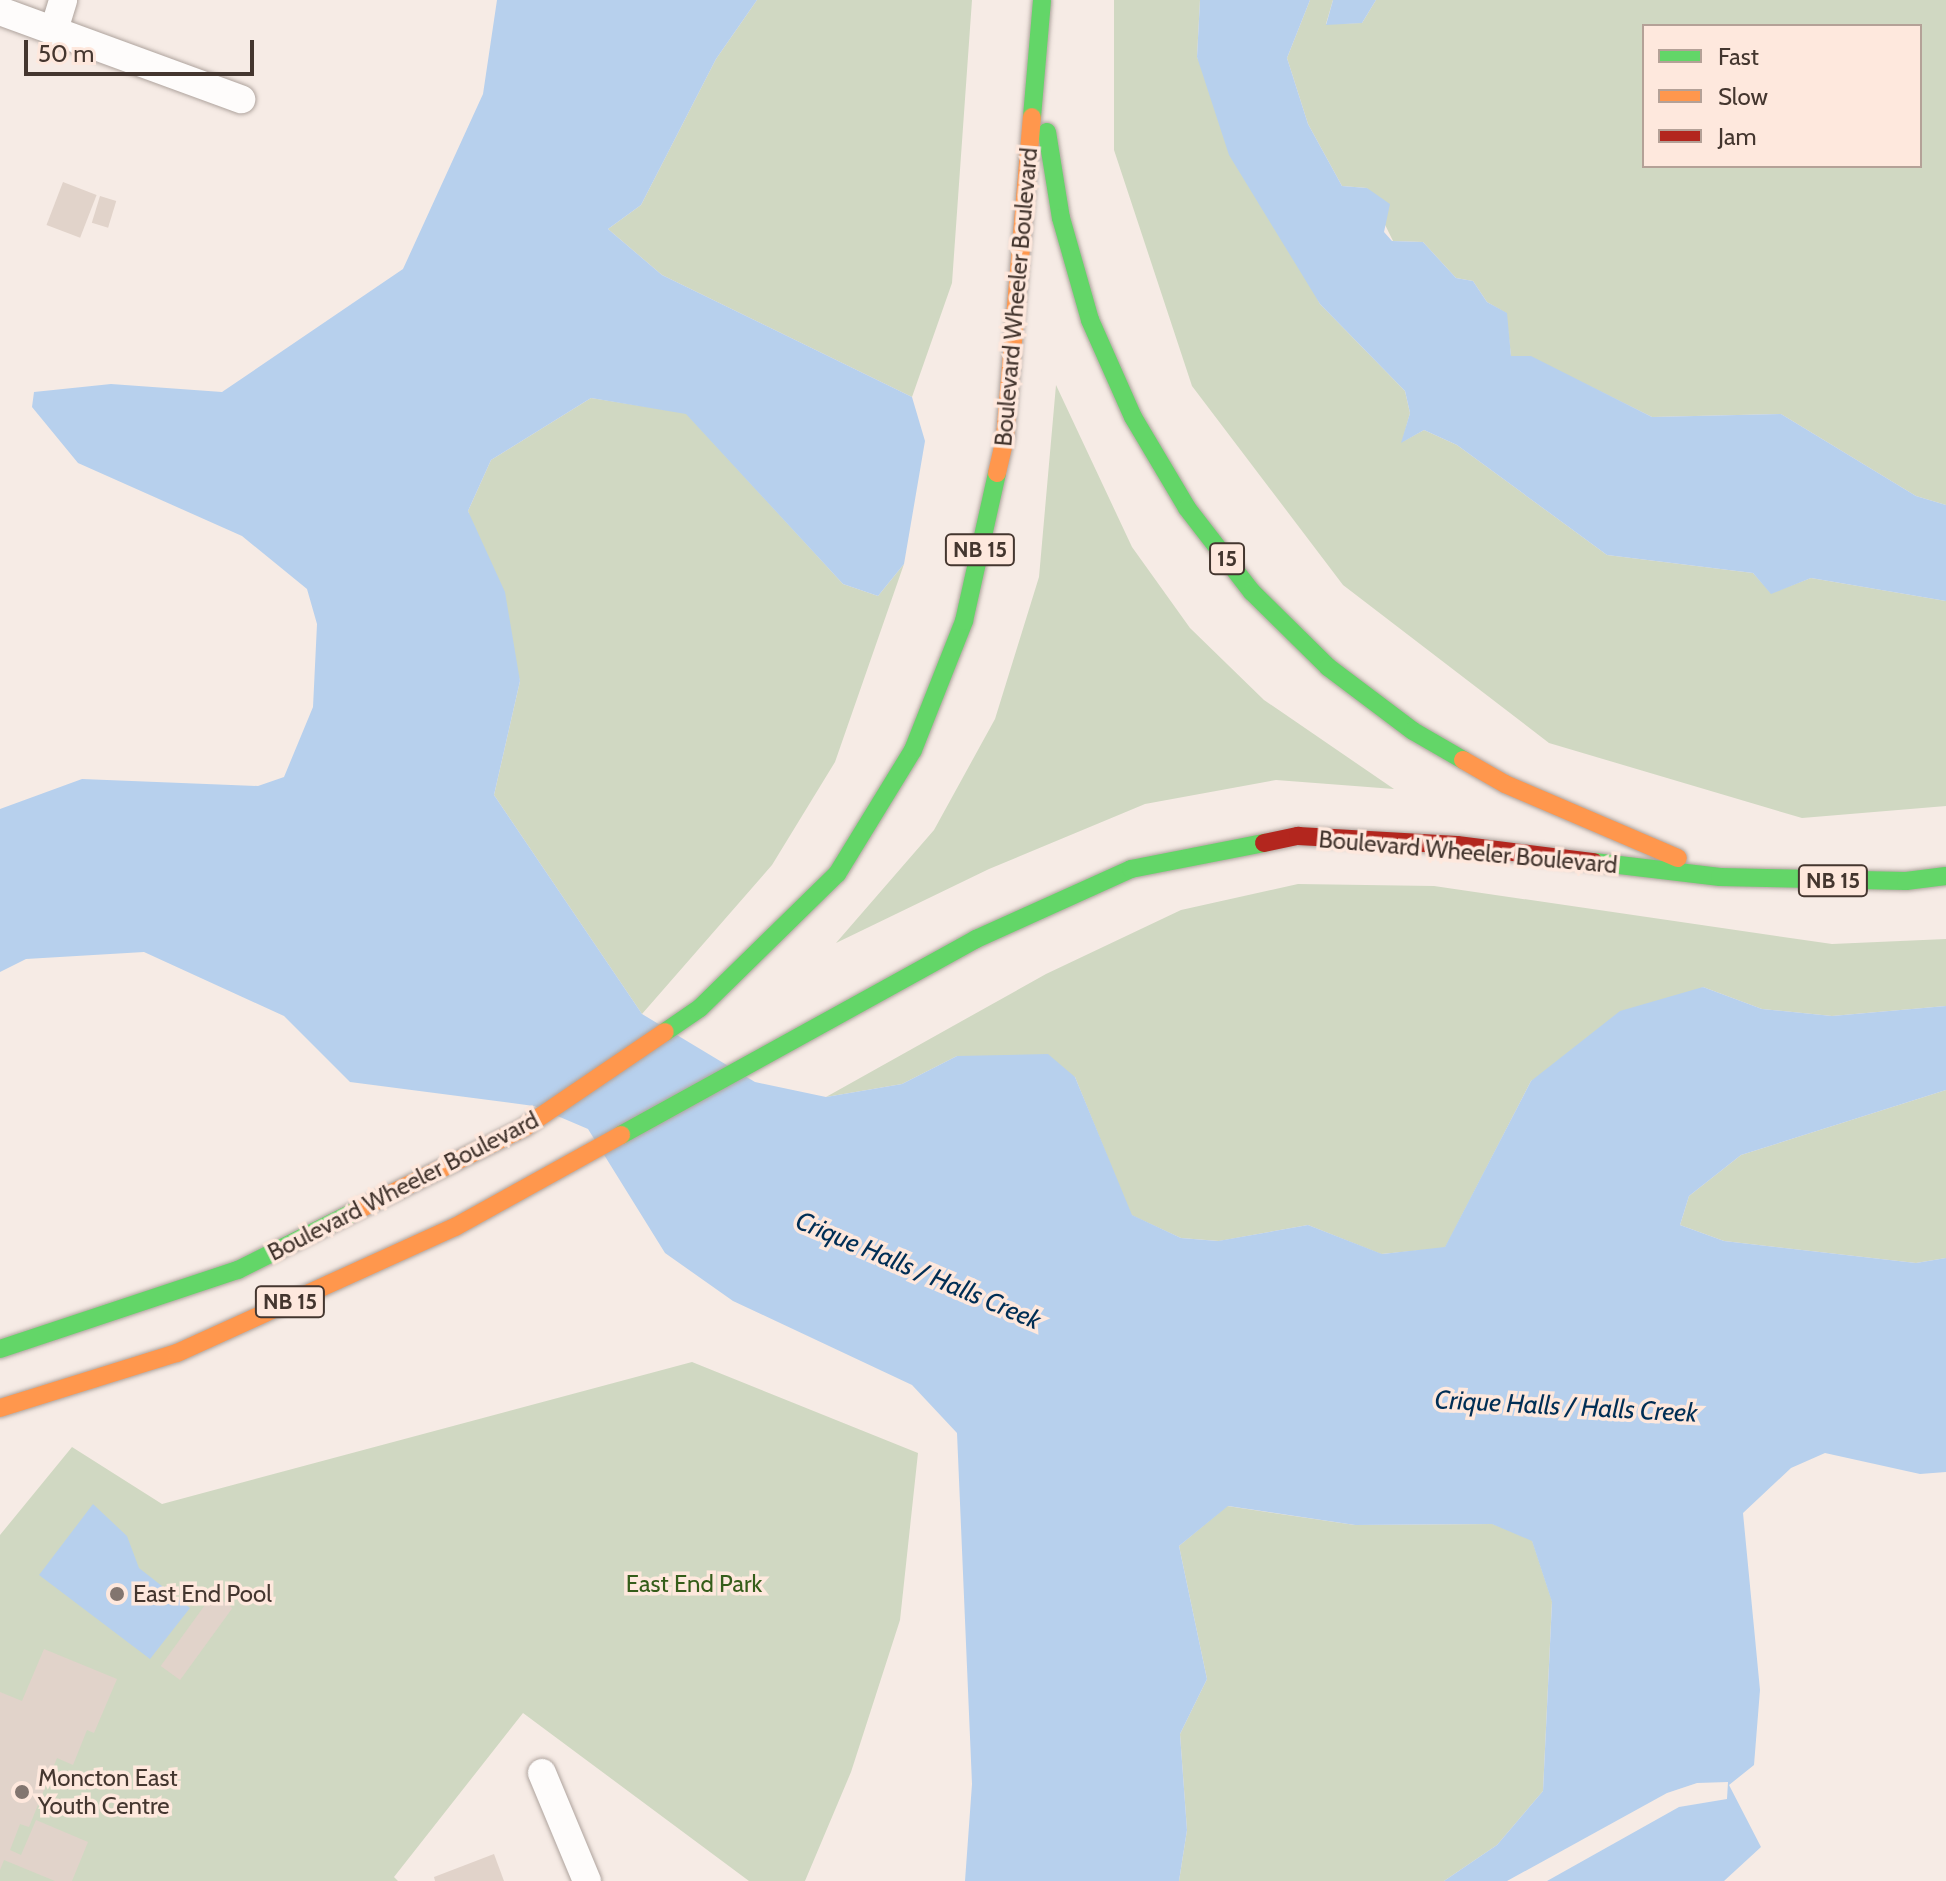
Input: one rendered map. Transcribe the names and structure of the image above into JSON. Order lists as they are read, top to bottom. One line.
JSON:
{"streets":{"highway":["Boulevard Wheeler Boulevard","NB 15","15"]},"crossings":[["Boulevard Wheeler Boulevard","NB 15"],["Boulevard Wheeler Boulevard","15"],["NB 15","15"]],"water":["Crique Halls / Halls Creek"],"parks":["East End Park"],"places":["East End Pool","Moncton East Youth Centre"],"legend":["Fast","Slow","Jam"],"scale_bar":"50 m"}
